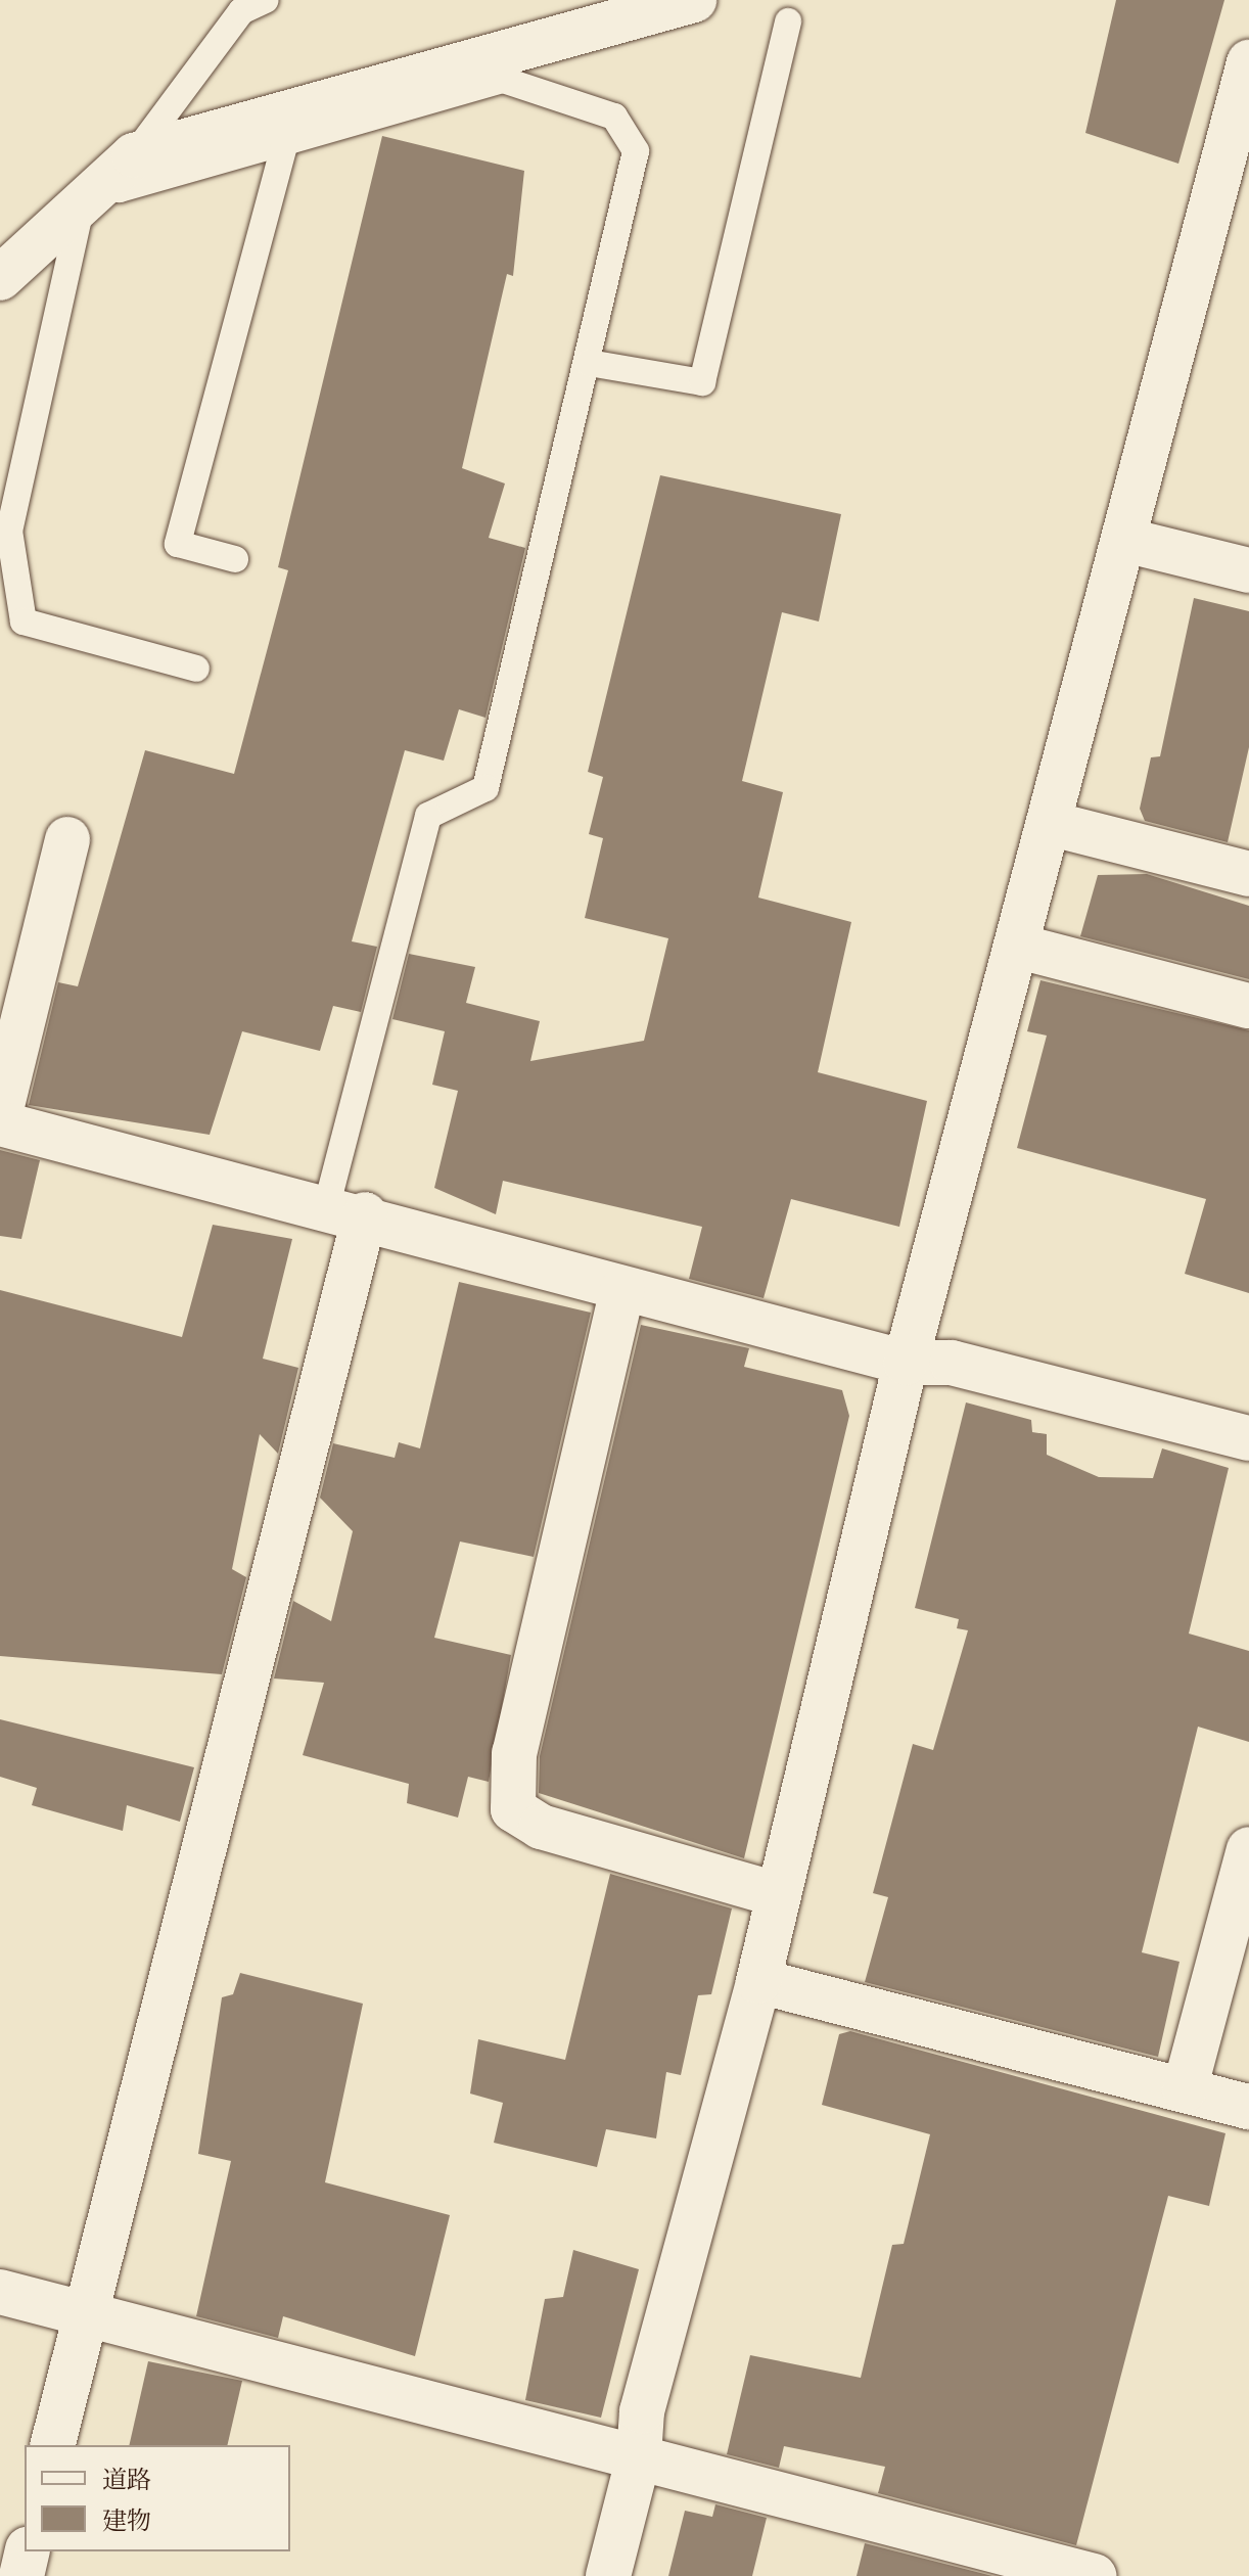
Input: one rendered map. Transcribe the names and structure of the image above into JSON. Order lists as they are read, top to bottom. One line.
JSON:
{"legend":["道路","建物"]}
